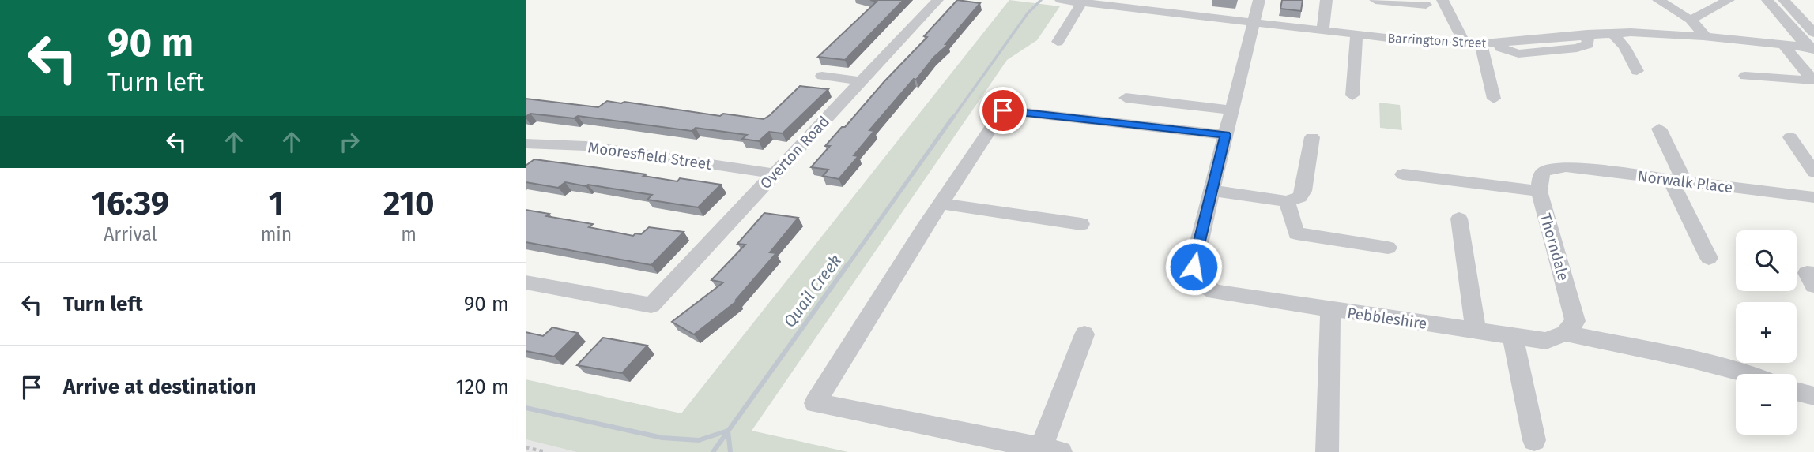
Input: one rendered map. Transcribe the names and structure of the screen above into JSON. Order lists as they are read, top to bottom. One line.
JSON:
{"streets":{"street":["Barrington Street","Overton Road","Mooresfield Street","Norwalk Place","Thorndale","Pebbleshire"]},"crossings":[["Overton Road","Mooresfield Street"],["Norwalk Place","Thorndale"],["Thorndale","Pebbleshire"]],"water":["Quail Creek"],"page":{"turn":["90 m","Turn left"],"eta":["16:39","Arrival","1","min","210","m"],"map_buttons":["+","−"],"list":[{"name":"Turn left","value":"90 m"},{"name":"Arrive at destination","value":"120 m"}]}}
